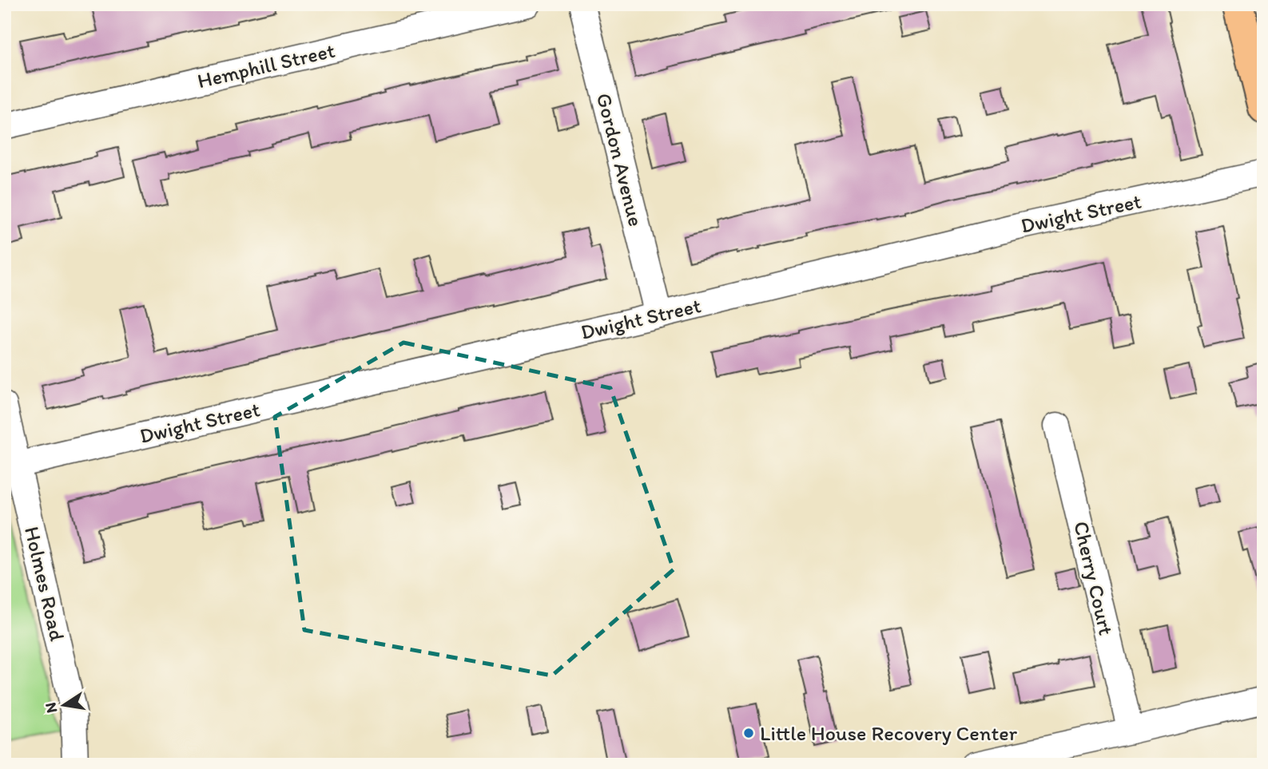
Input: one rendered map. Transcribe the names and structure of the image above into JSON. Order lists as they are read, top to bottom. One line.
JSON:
{"streets":{"street":["Hemphill Street","Gordon Avenue","Dwight Street","Cherry Court","Holmes Road"]},"crossings":[["Gordon Avenue","Dwight Street"],["Dwight Street","Holmes Road"]],"places":["Little House Recovery Center"],"north":"left"}
